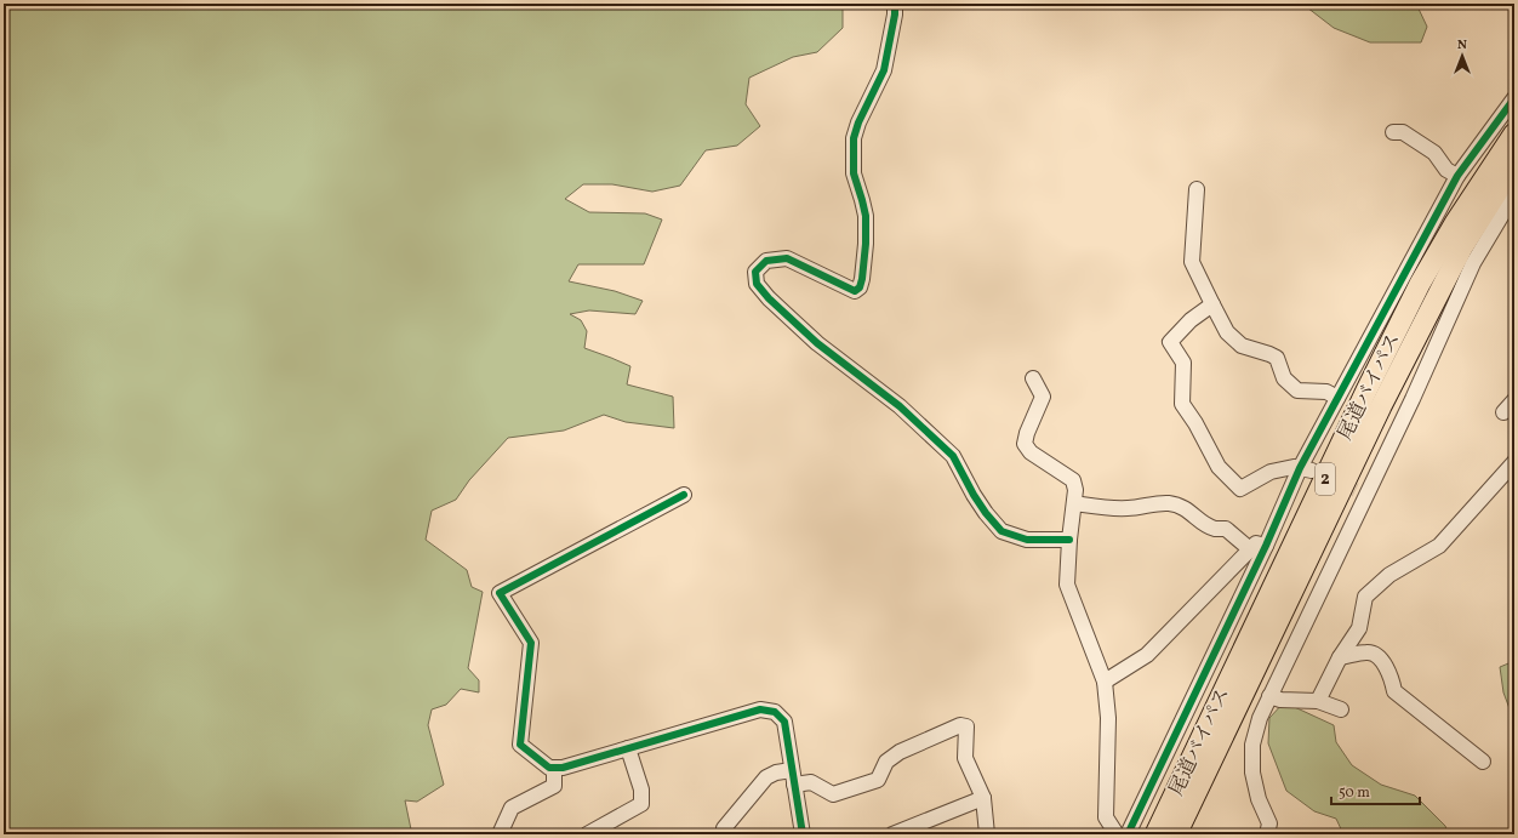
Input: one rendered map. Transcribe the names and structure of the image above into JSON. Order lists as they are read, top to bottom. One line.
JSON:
{"streets":{"highway":["尾道バイパス","2"]},"scale_bar":"50 m","north":"top"}
